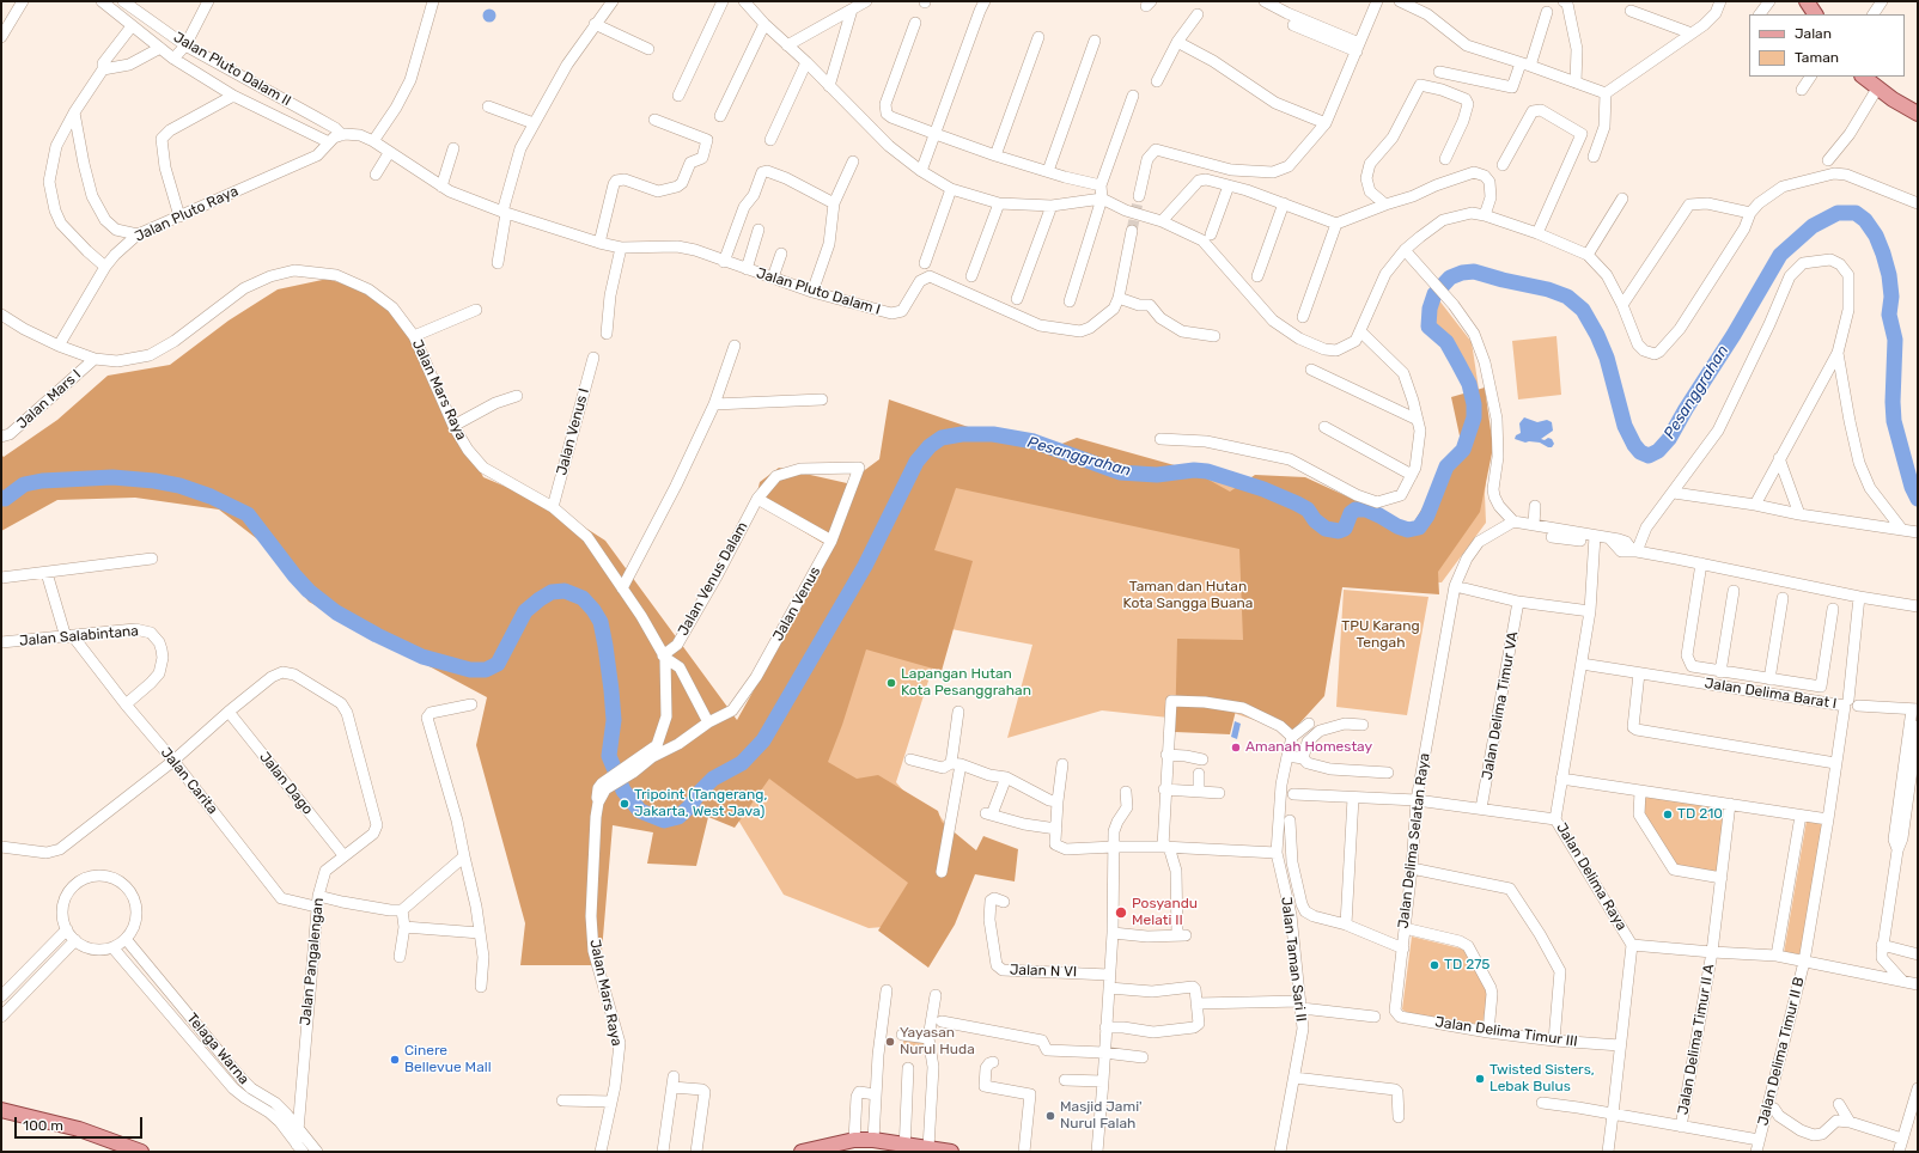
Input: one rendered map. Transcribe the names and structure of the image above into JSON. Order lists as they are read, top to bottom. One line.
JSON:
{"streets":{"street":["Jalan Pluto Dalam II","Jalan Pluto Raya","Jalan Pluto Dalam I","Jalan Mars Raya","Jalan Mars I","Jalan Venus I","Jalan Venus Dalam","Jalan Venus","Jalan Salabintana","Jalan Delima Barat I","Jalan Delima Timur VA","Jalan Carita","Jalan Dago","Jalan Delima Selatan Raya","Jalan Delima Raya","Jalan Taman Sari II","Jalan Pangalengan","Jalan N VI","Jalan Delima Timur III","Jalan Delima Timur II A","Telaga Warna","Jalan Delima Timur II B"]},"crossings":[["Jalan Pluto Dalam II","Jalan Pluto Raya"],["Jalan Pluto Raya","Jalan Mars Raya"],["Jalan Mars Raya","Jalan Mars I"],["Jalan Mars Raya","Jalan Venus I"],["Jalan Mars Raya","Jalan Venus Dalam"],["Jalan Mars Raya","Jalan Venus"],["Jalan Venus Dalam","Jalan Venus"],["Jalan Salabintana","Jalan Carita"],["Jalan Delima Barat I","Jalan Delima Raya"],["Jalan Delima Barat I","Jalan Delima Timur II B"],["Jalan Carita","Jalan Pangalengan"],["Jalan Dago","Jalan Pangalengan"],["Jalan Delima Selatan Raya","Jalan Delima Timur III"],["Jalan Delima Raya","Jalan Delima Timur III"],["Jalan Pangalengan","Telaga Warna"]],"water":["Pesanggrahan"],"parks":["Taman dan Hutan Kota Sangga Buana","TPU Karang Tengah"],"places":["Lapangan Hutan Kota Pesanggrahan","Amanah Homestay","Tripoint (Tangerang, Jakarta, West Java)","TD 210","Posyandu Melati II","TD 275","Yayasan Nurul Huda","Cinere Bellevue Mall","Twisted Sisters, Lebak Bulus","Masjid Jami' Nurul Falah"],"legend":["Jalan","Taman"],"scale_bar":"100 m"}
